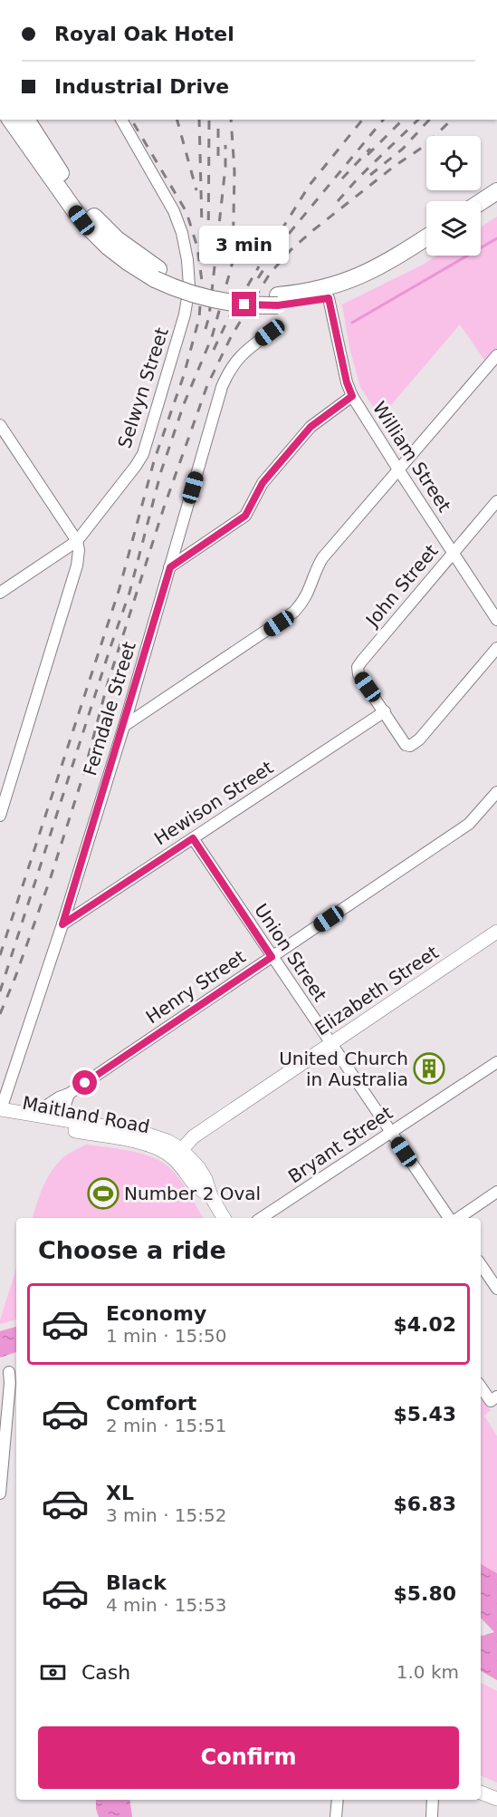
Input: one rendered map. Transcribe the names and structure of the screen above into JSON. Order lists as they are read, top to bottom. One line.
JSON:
{"streets":{"main road":["Elizabeth Street","Maitland Road"],"street":["Selwyn Street","William Street","John Street","Ferndale Street","Hewison Street","Union Street","Henry Street","Bryant Street"]},"crossings":[["William Street","John Street"],["John Street","Hewison Street"],["Ferndale Street","Hewison Street"],["Ferndale Street","Maitland Road"],["Hewison Street","Union Street"],["Union Street","Henry Street"],["Union Street","Elizabeth Street"],["Union Street","Bryant Street"],["Henry Street","Maitland Road"],["Elizabeth Street","Maitland Road"]],"places":{"building":["United Church in Australia"],"sports":["Number 2 Oval"]},"page":{"banner":["Royal Oak Hotel","Industrial Drive"],"bubble":"3 min","heading":"Choose a ride","list":[{"name":"Economy","note":"1 min · 15:50","value":"$4.02"},{"name":"Comfort","note":"2 min · 15:51","value":"$5.43"},{"name":"XL","note":"3 min · 15:52","value":"$6.83"},{"name":"Black","note":"4 min · 15:53","value":"$5.80"}],"pay":["Cash","1.0 km"],"buttons":"Confirm"}}
